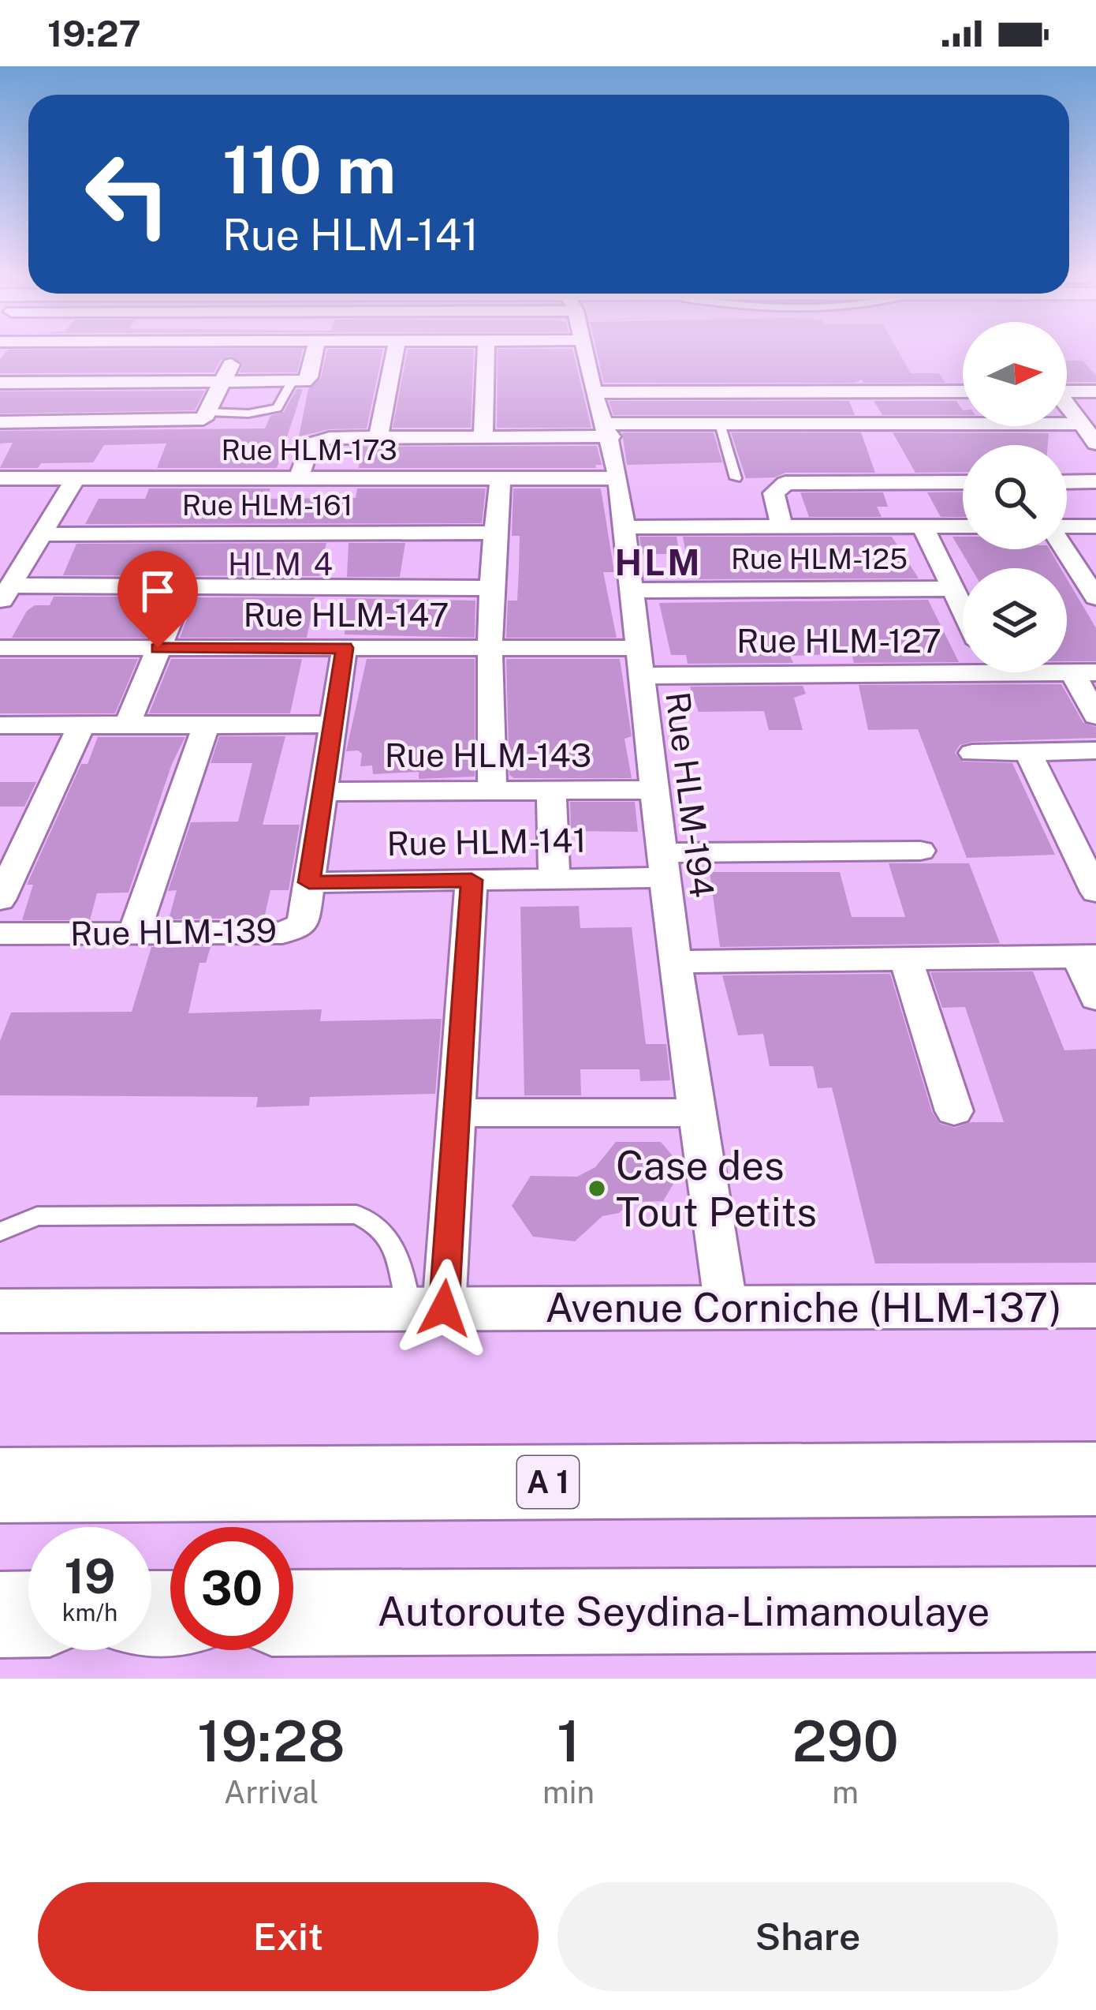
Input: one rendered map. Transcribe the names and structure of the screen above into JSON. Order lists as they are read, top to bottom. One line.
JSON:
{"streets":{"highway":["A 1","Autoroute Seydina-Limamoulaye"],"street":["Rue HLM-173","Rue HLM-161","Rue HLM-125","Rue HLM-147","Rue HLM-127","Rue HLM-143","Rue HLM-194","Rue HLM-141","Rue HLM-139","Avenue Corniche (HLM-137)"]},"crossings":[["Rue HLM-173","Rue HLM-194"],["Rue HLM-125","Rue HLM-194"],["Rue HLM-147","Rue HLM-127"],["Rue HLM-147","Rue HLM-194"],["Rue HLM-127","Rue HLM-194"],["Rue HLM-143","Rue HLM-194"],["Rue HLM-194","Rue HLM-141"],["Rue HLM-194","Avenue Corniche (HLM-137)"],["Rue HLM-141","Rue HLM-139"]],"districts":["HLM","HLM 4"],"places":["Case des Tout Petits"],"north":"right","page":{"status":"19:27","turn":["110 m","Rue HLM-141"],"speed":"19 km/h","limit":"30","eta":["19:28","Arrival","1","min","290","m"],"buttons":["Exit","Share"]}}
